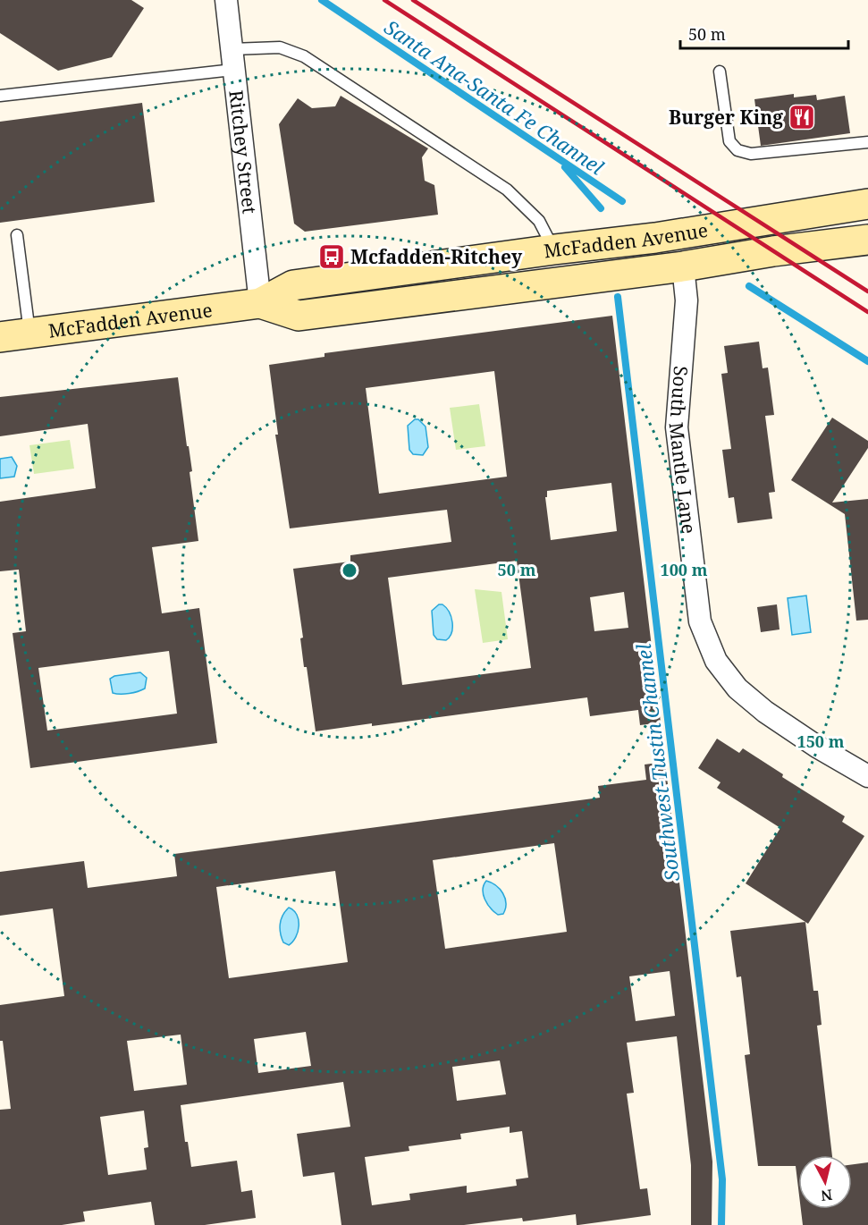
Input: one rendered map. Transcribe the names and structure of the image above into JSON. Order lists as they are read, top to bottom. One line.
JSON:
{"streets":{"main road":["McFadden Avenue"],"street":["Ritchey Street","South Mantle Lane"]},"crossings":[["Ritchey Street","McFadden Avenue"],["McFadden Avenue","South Mantle Lane"]],"water":["Santa Ana-Santa Fe Channel","Southwest-Tustin Channel"],"places":{"restaurant":["Burger King"],"bus stop":["Mcfadden-Ritchey"]},"scale_bar":"50 m","north":"bottom","rings":["50 m","100 m","150 m"]}
